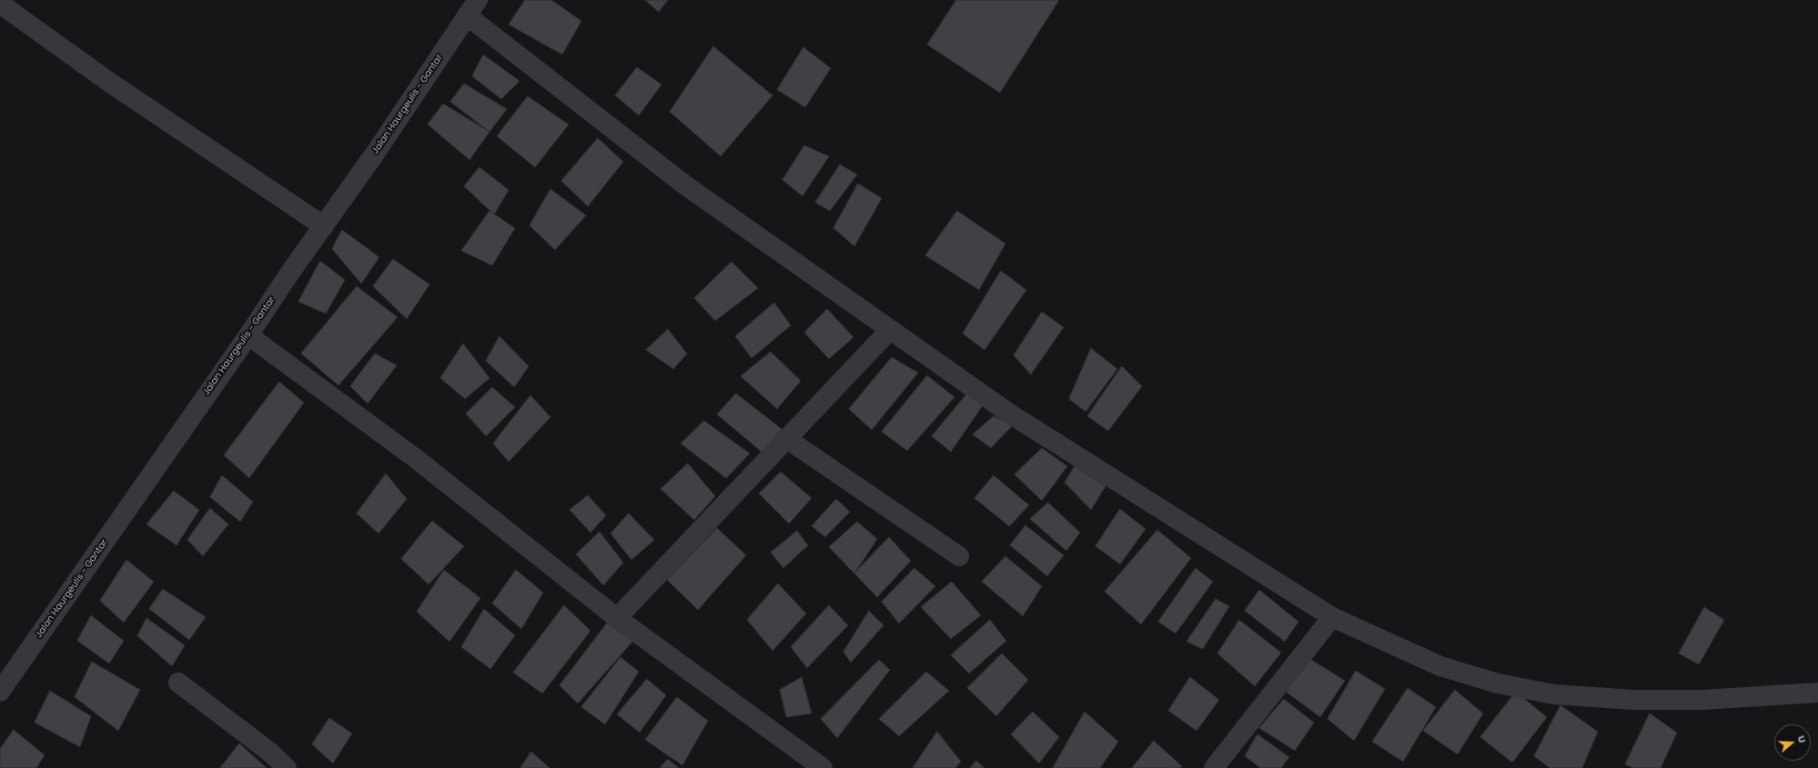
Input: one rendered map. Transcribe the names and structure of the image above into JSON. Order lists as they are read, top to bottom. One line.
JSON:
{"streets":{"street":["Jalan Haurgeulis - Gantar"]},"north":"right"}
